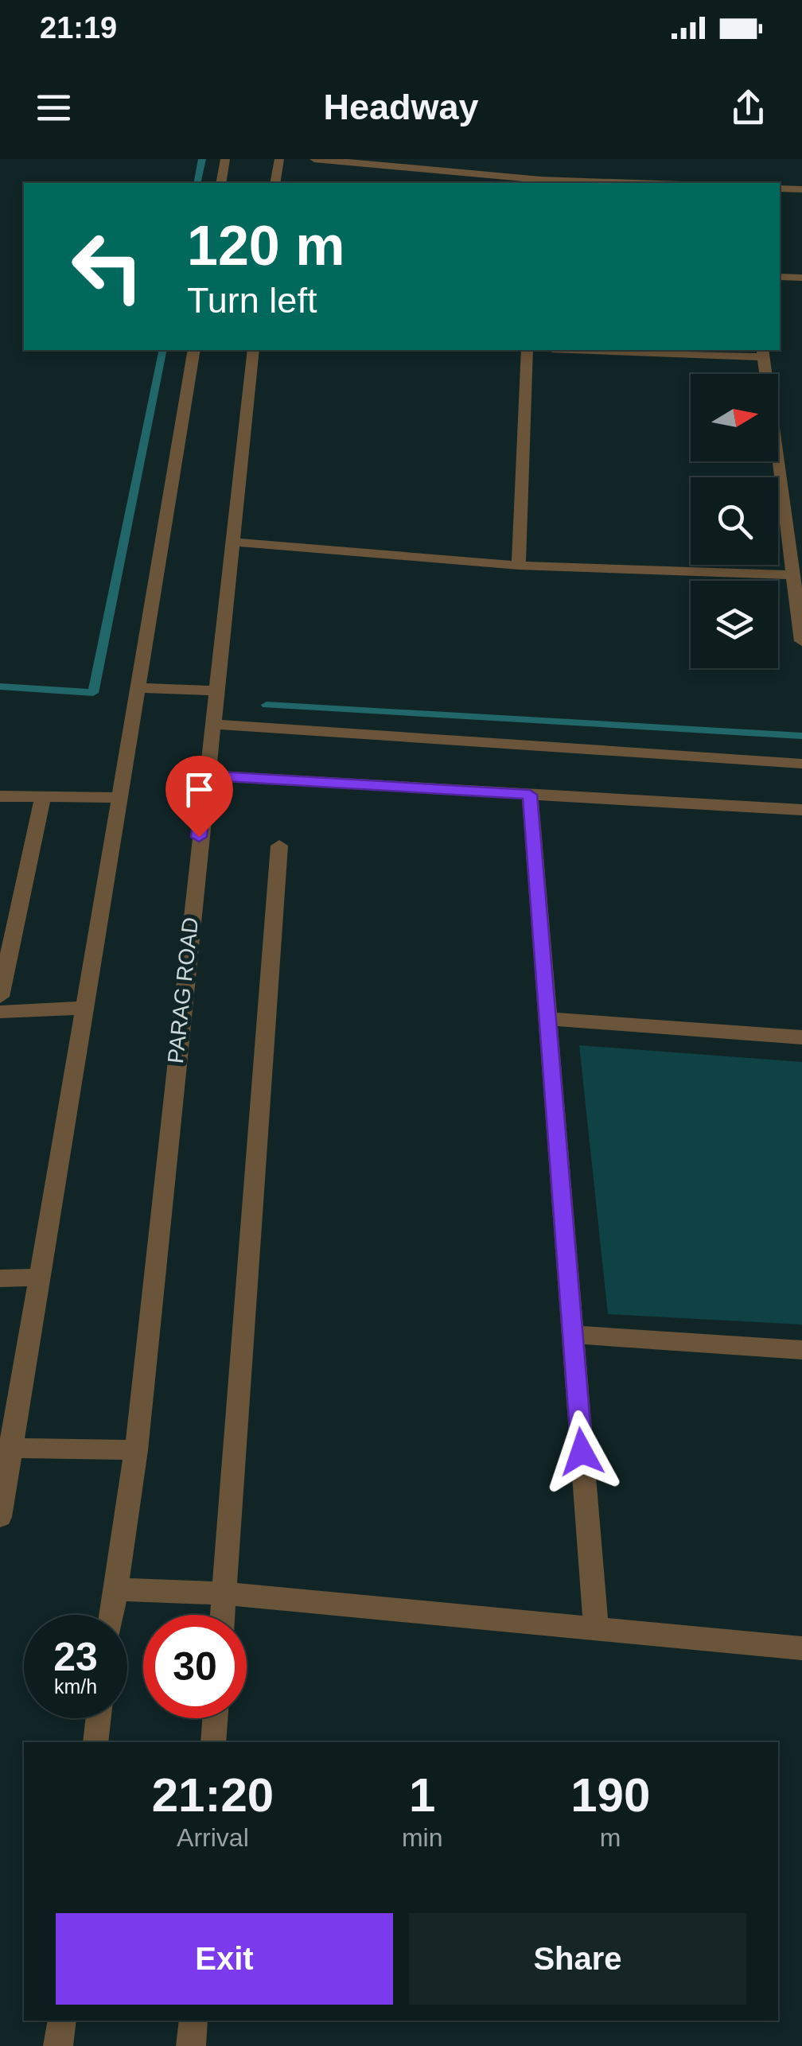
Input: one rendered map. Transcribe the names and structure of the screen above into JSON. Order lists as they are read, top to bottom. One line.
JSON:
{"streets":{"street":["PARAG ROAD"]},"north":"right","page":{"status":"21:19","header":"Headway","turn":["120 m","Turn left"],"speed":"23 km/h","limit":"30","eta":["21:20","Arrival","1","min","190","m"],"buttons":["Exit","Share"]}}
